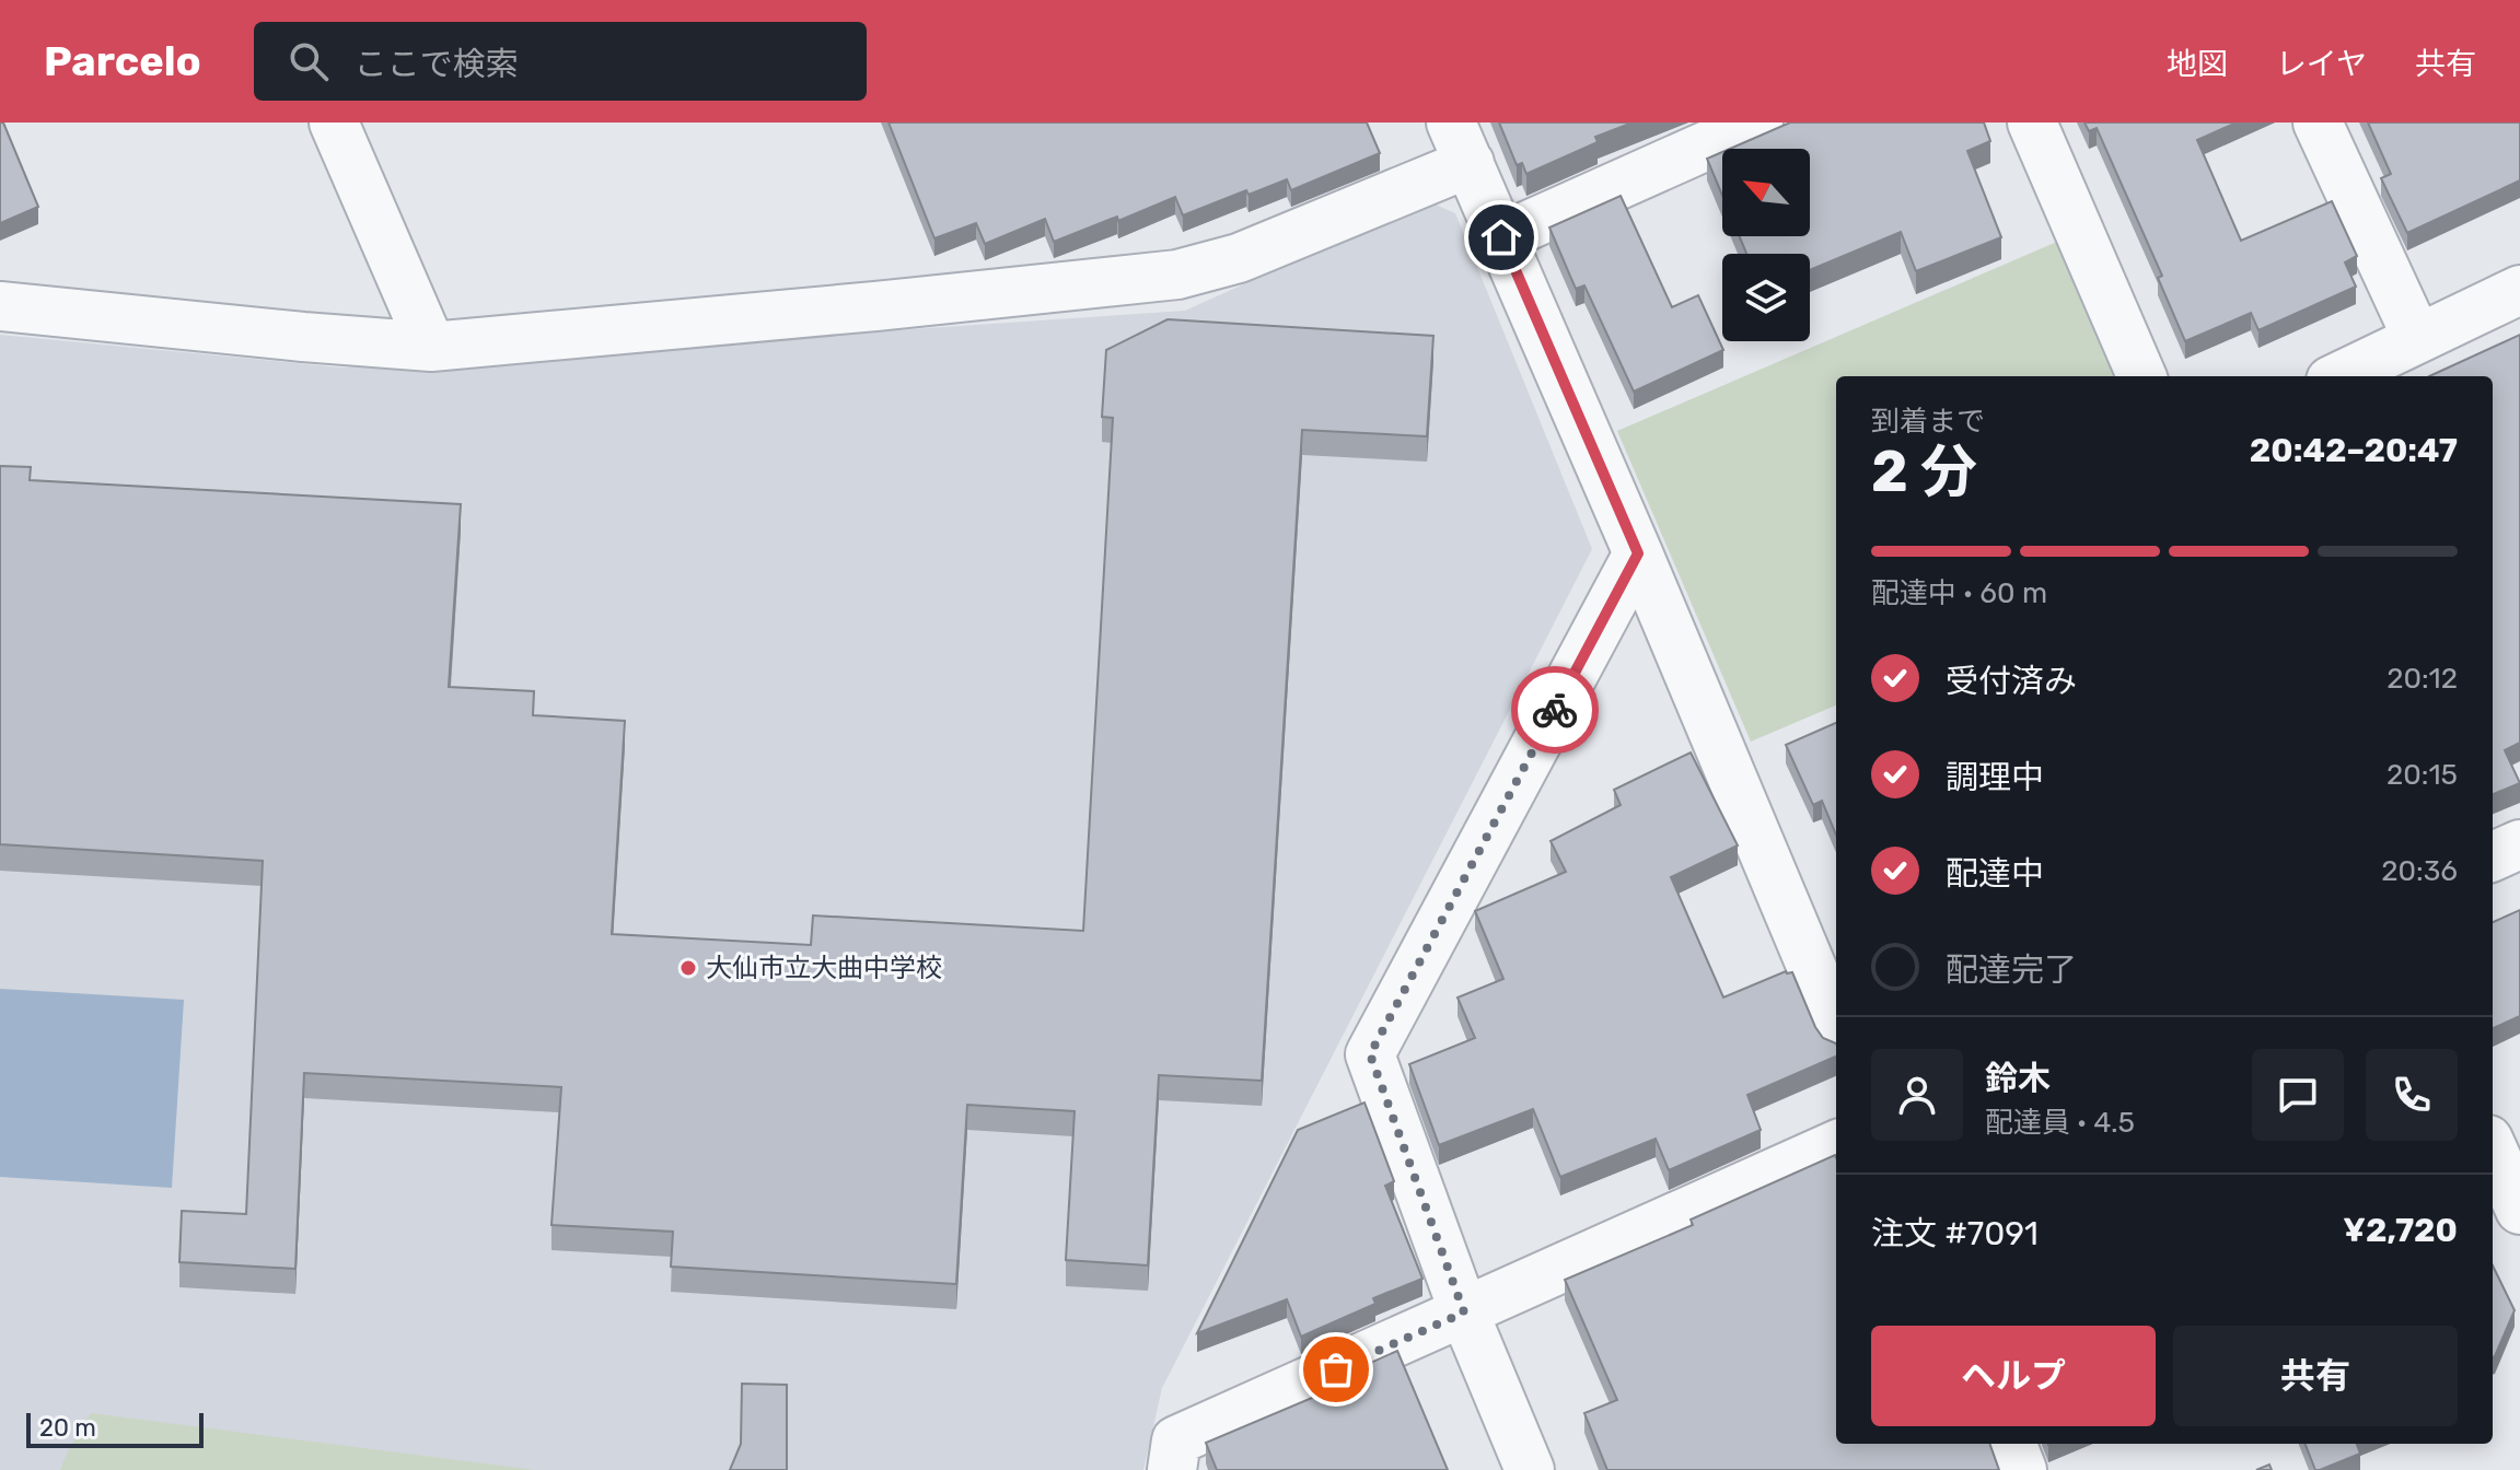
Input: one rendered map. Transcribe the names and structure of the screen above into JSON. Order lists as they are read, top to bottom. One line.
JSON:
{"places":["大仙市立大曲中学校"],"scale_bar":"20 m","north":"top left","page":{"header":"Parcelo","search":"ここで検索","nav":["地図","レイヤ","共有"],"heading":["2 分","到着まで","20:42–20:47"],"panel":["鈴木","配達員 · 4.5","注文 #7091","¥2,720"],"bar":"配達中 · 60 m","list":[["受付済み","20:12"],["調理中","20:15"],["配達中","20:36"],"配達完了"],"buttons":["ヘルプ","共有"],"scale":"20 m"}}
